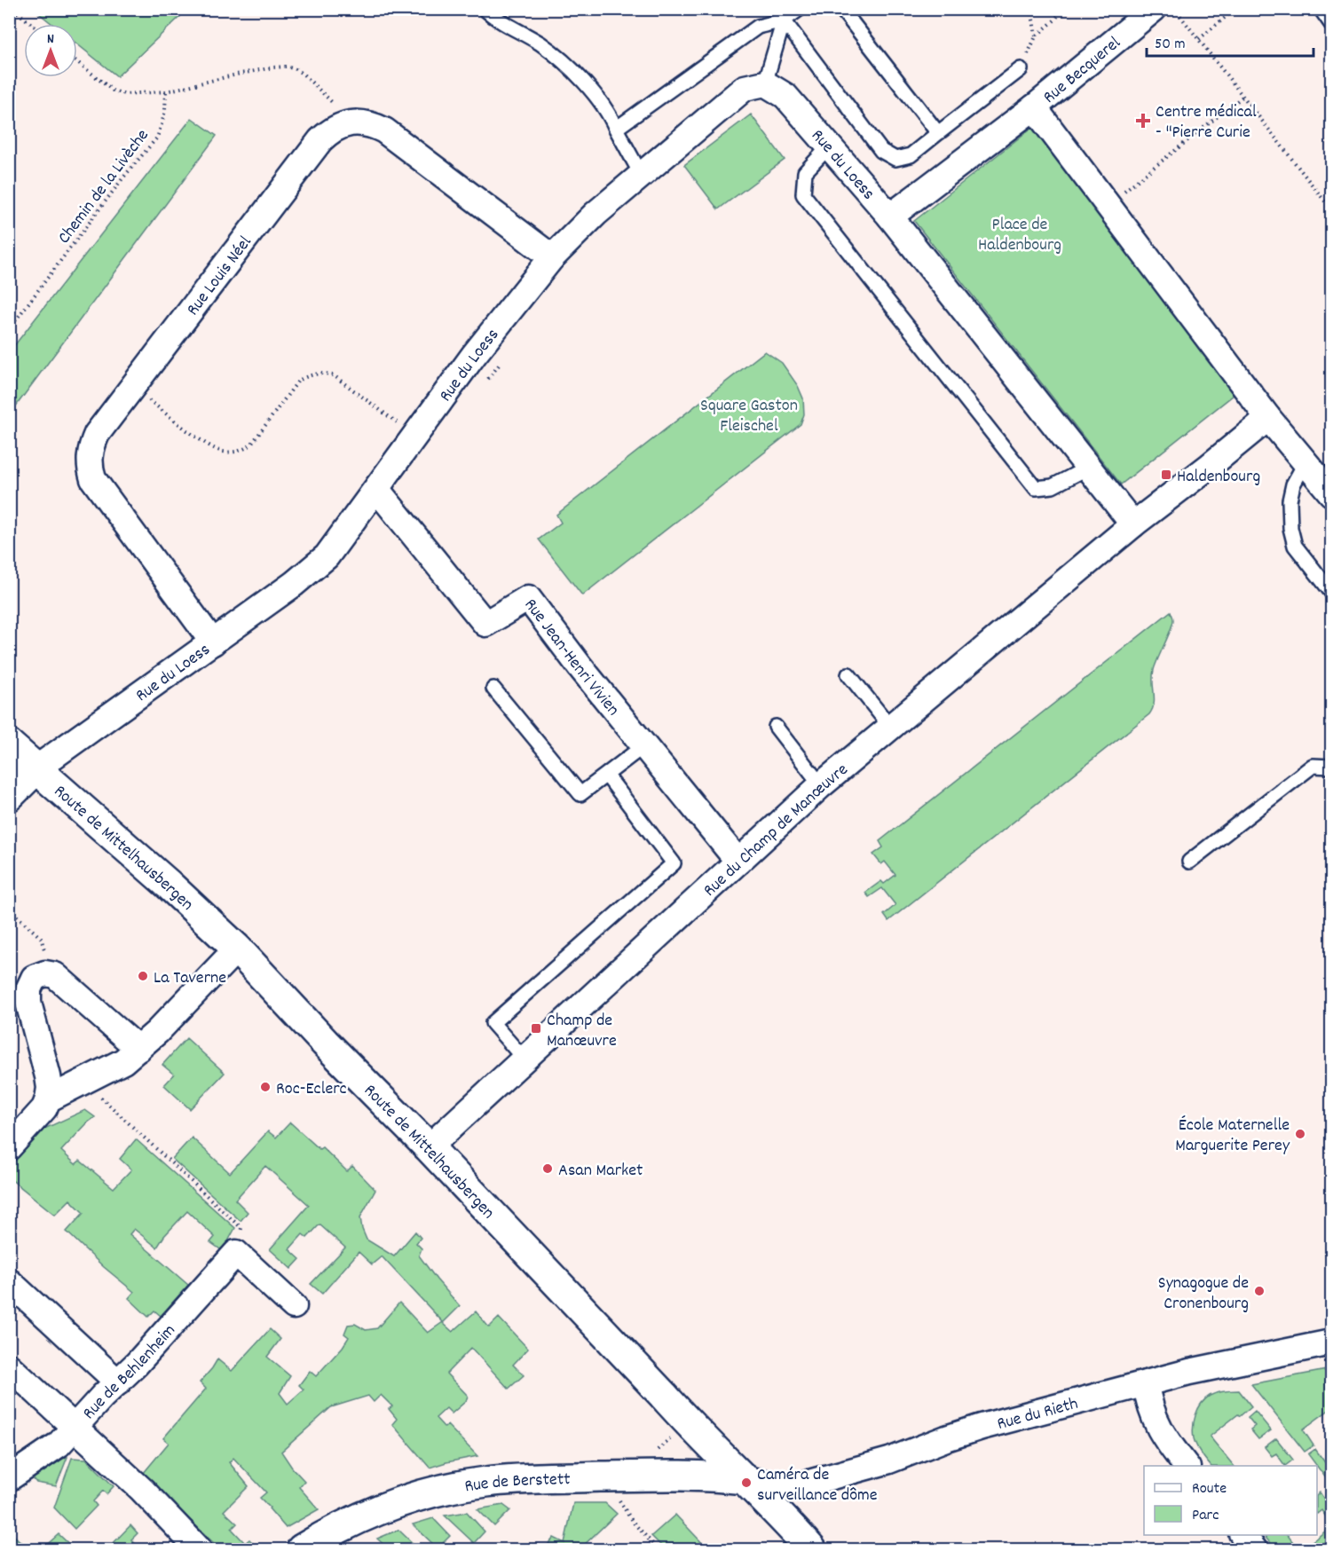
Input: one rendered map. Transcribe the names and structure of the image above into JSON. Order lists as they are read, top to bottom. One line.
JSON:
{"streets":{"main road":["Route de Mittelhausbergen","Rue de Berstett"],"street":["Rue Becquerel","Rue du Loess","Rue Louis Néel","Rue Jean-Henri Vivien","Rue du Champ de Manœuvre","Rue de Behlenheim","Rue du Rieth"],"path":["Chemin de la Livèche"]},"crossings":[["Rue du Loess","Rue Louis Néel"],["Rue du Loess","Rue Jean-Henri Vivien"],["Rue du Loess","Route de Mittelhausbergen"],["Rue Jean-Henri Vivien","Rue du Champ de Manœuvre"],["Rue du Champ de Manœuvre","Route de Mittelhausbergen"],["Route de Mittelhausbergen","Rue du Rieth"],["Route de Mittelhausbergen","Rue de Berstett"],["Rue du Rieth","Rue de Berstett"]],"parks":["Place de Haldenbourg","Square Gaston Fleischel"],"places":{"health":["Centre médical - \"Pierre Curie"],"transit":["Haldenbourg","Champ de Manœuvre"],"other":["La Taverne","Roc-Eclerc","École Maternelle Marguerite Perey","Asan Market","Synagogue de Cronenbourg","Caméra de surveillance dôme"]},"legend":["Route","Parc"],"scale_bar":"50 m","north":"top"}
